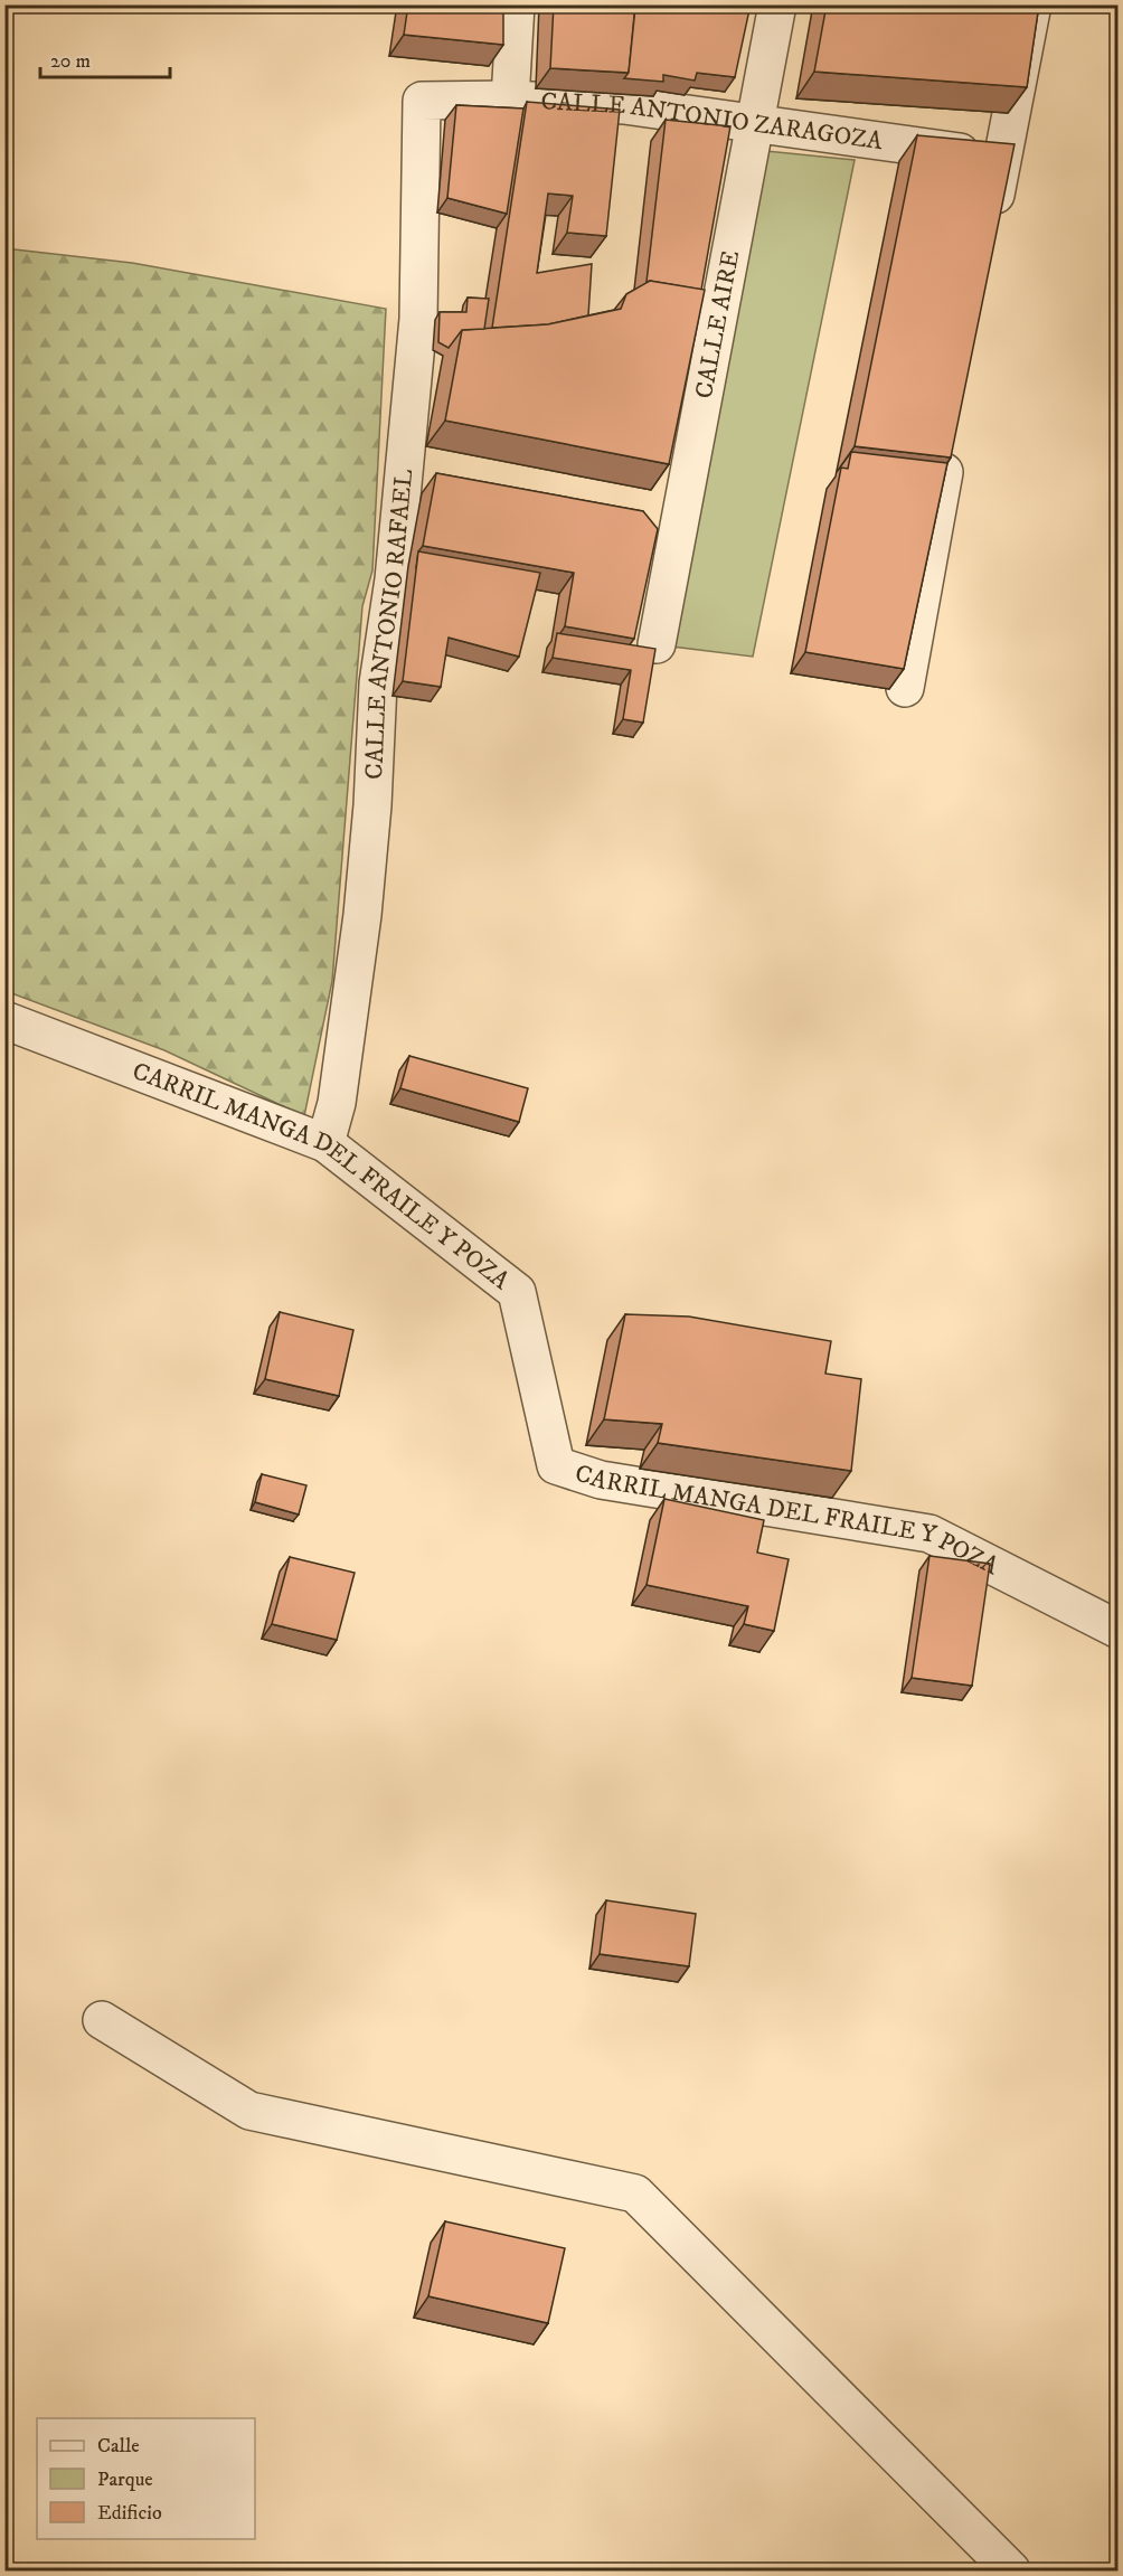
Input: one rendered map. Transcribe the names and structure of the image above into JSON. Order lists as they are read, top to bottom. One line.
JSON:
{"streets":{"street":["CALLE ANTONIO ZARAGOZA","CALLE AIRE","CALLE ANTONIO RAFAEL","CARRIL MANGA DEL FRAILE Y POZA"]},"crossings":[["CALLE ANTONIO ZARAGOZA","CALLE AIRE"],["CALLE ANTONIO ZARAGOZA","CALLE ANTONIO RAFAEL"],["CALLE ANTONIO RAFAEL","CARRIL MANGA DEL FRAILE Y POZA"]],"legend":["Calle","Parque","Edificio"],"scale_bar":"20 m"}
